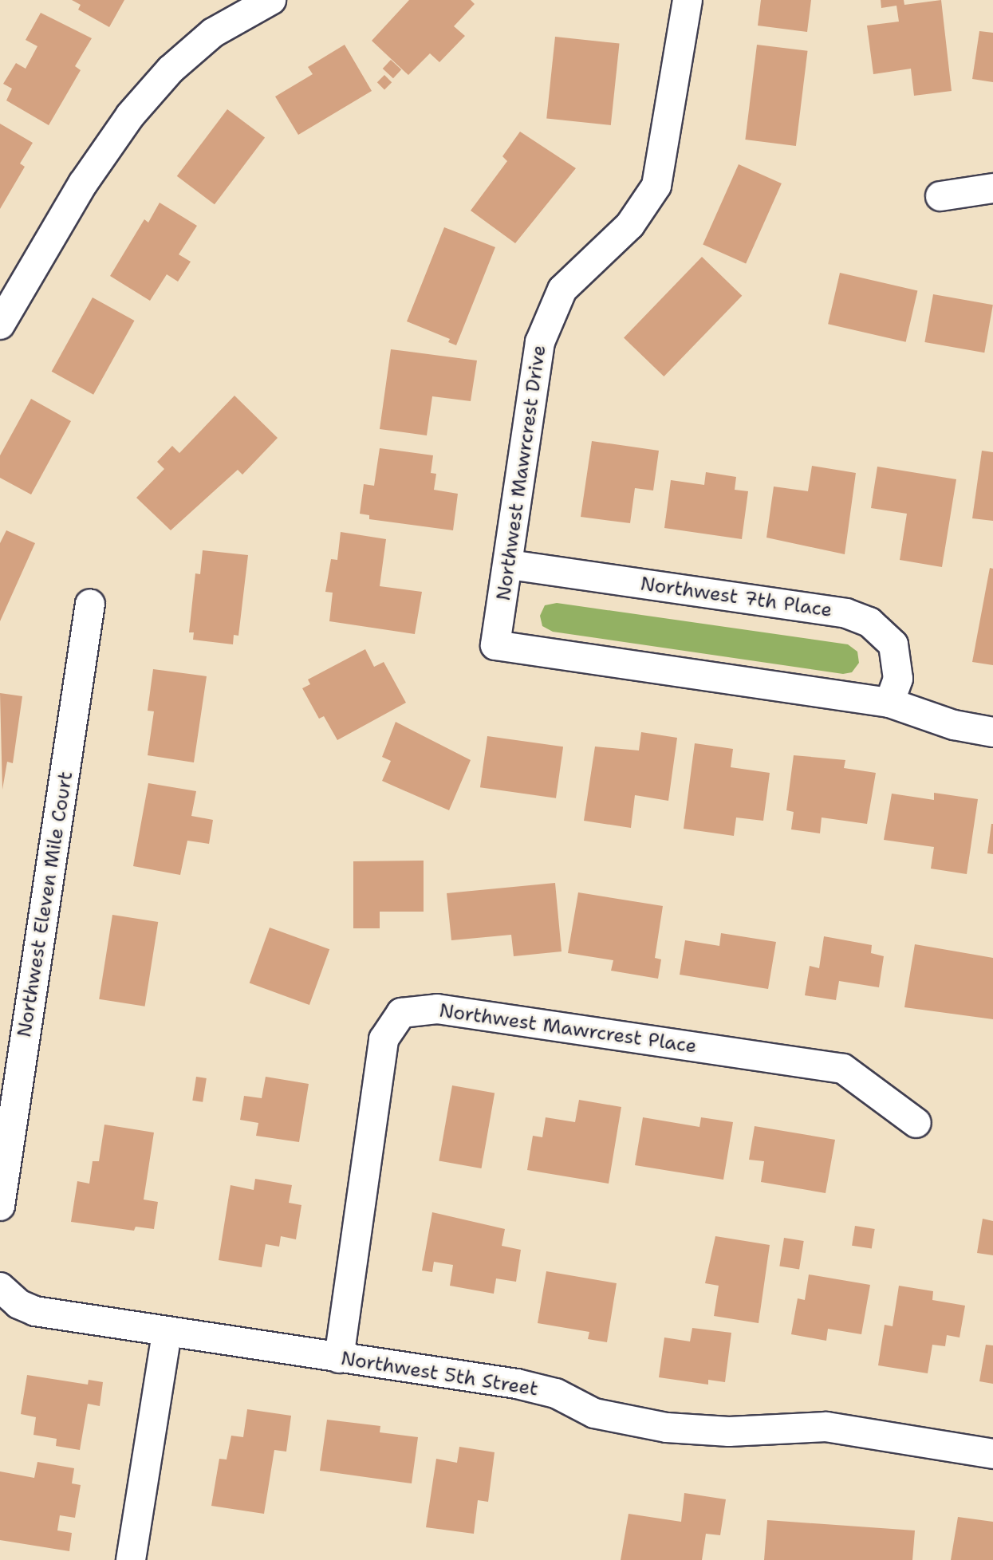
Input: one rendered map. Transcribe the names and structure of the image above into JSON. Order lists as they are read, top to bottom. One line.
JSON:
{"streets":{"street":["Northwest Mawrcrest Drive","Northwest 7th Place","Northwest Eleven Mile Court","Northwest Mawrcrest Place","Northwest 5th Street"]},"crossings":[["Northwest Mawrcrest Drive","Northwest 7th Place"],["Northwest Mawrcrest Place","Northwest 5th Street"]]}
